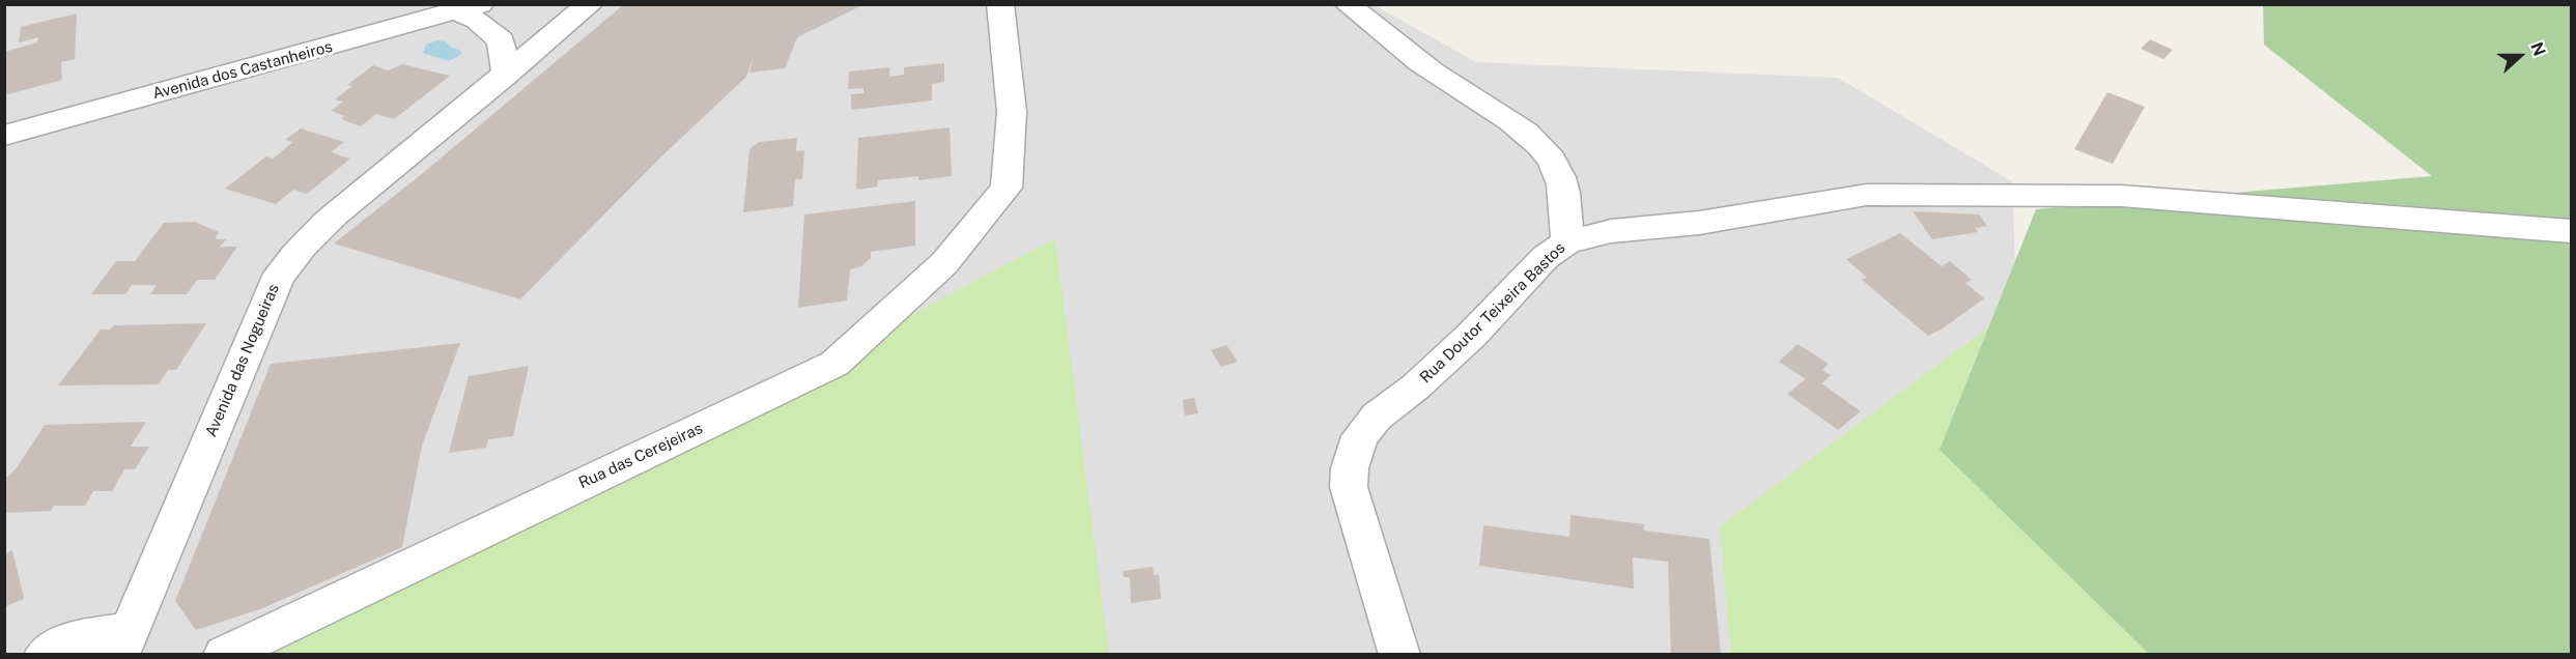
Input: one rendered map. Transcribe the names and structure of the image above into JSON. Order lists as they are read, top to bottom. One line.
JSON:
{"streets":{"street":["Avenida dos Castanheiros","Rua Doutor Teixeira Bastos","Avenida das Nogueiras","Rua das Cerejeiras"]},"north":"right"}
